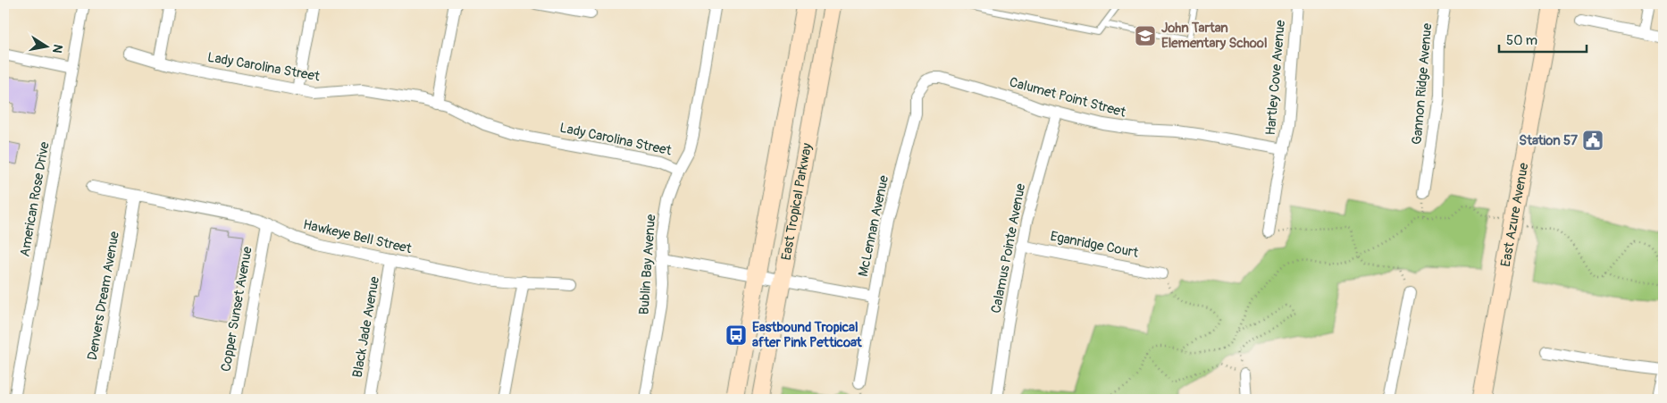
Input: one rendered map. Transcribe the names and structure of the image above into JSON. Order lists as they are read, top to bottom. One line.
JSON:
{"streets":{"main road":["East Tropical Parkway","East Azure Avenue"],"street":["Lady Carolina Street","Hartley Cove Avenue","Gannon Ridge Avenue","Calumet Point Street","American Rose Drive","McLennan Avenue","Hawkeye Bell Street","Eganridge Court","Calamus Pointe Avenue","Bublin Bay Avenue","Denvers Dream Avenue","Copper Sunset Avenue","Black Jade Avenue"]},"crossings":[["Lady Carolina Street","Bublin Bay Avenue"],["Hartley Cove Avenue","Calumet Point Street"],["Calumet Point Street","McLennan Avenue"],["Calumet Point Street","Calamus Pointe Avenue"],["Hawkeye Bell Street","Denvers Dream Avenue"],["Hawkeye Bell Street","Copper Sunset Avenue"],["Hawkeye Bell Street","Black Jade Avenue"],["Eganridge Court","Calamus Pointe Avenue"]],"places":{"school or university":["John Tartan Elementary School"],"public building":["Station 57"],"bus stop":["Eastbound Tropical after Pink Petticoat"]},"scale_bar":"50 m","north":"right"}
